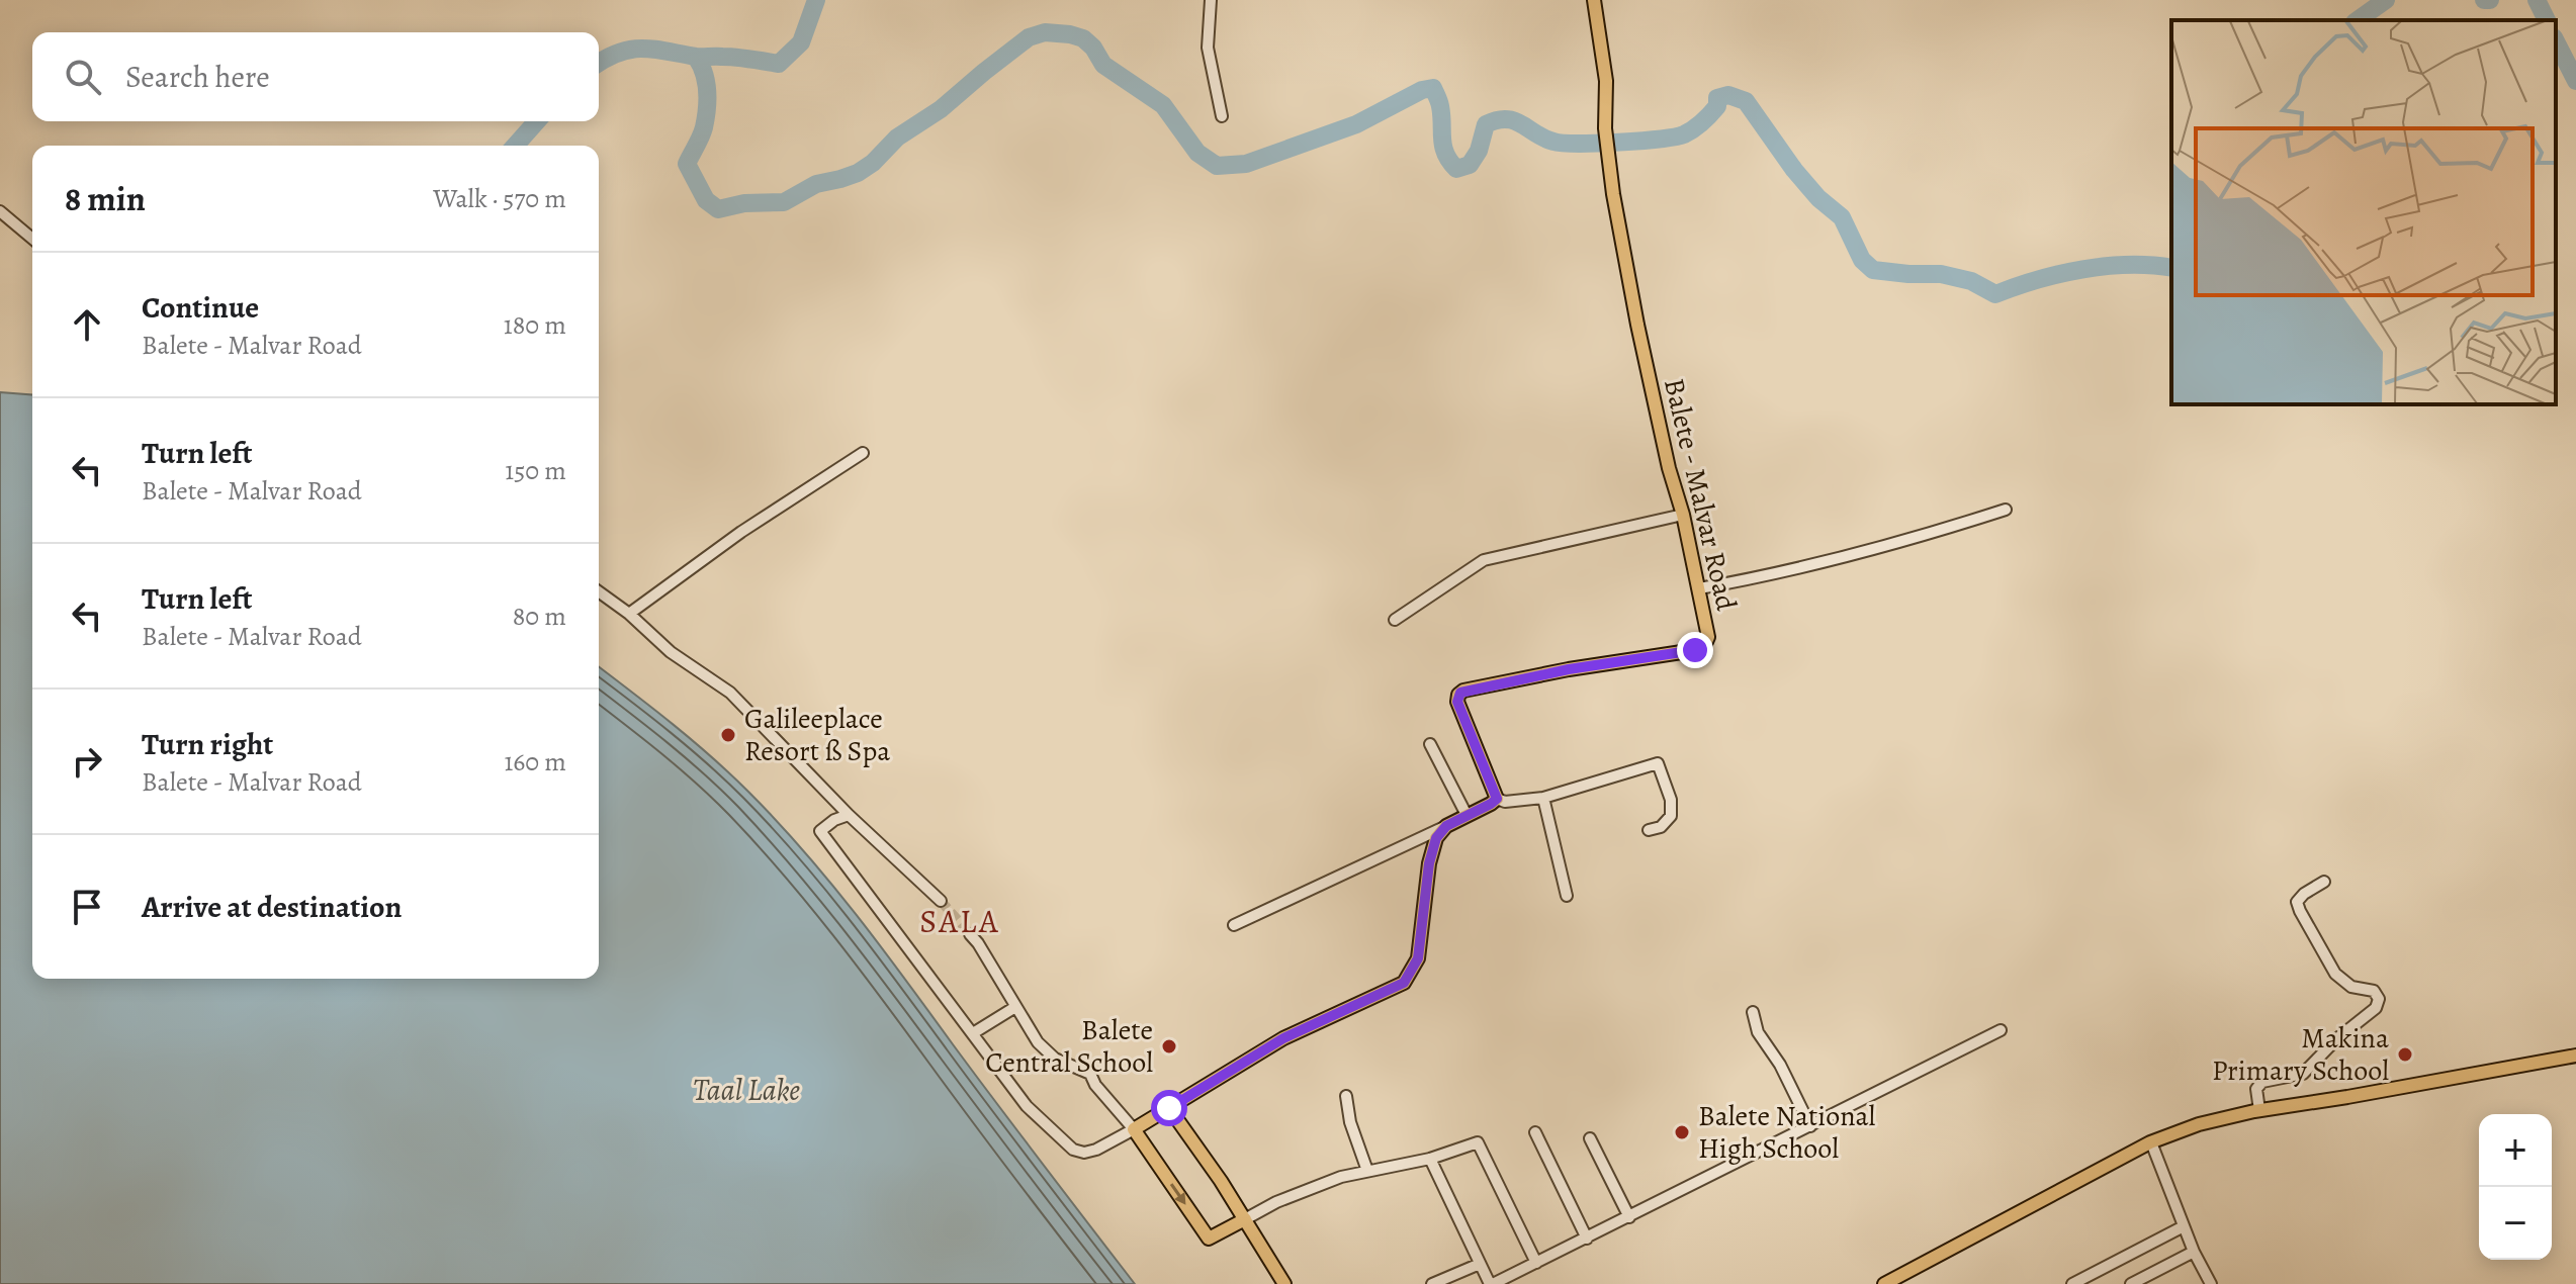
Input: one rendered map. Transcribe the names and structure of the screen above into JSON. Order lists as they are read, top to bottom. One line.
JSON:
{"streets":{"main road":["Balete - Malvar Road"]},"districts":["SALA"],"water":["Taal Lake"],"places":["Galileeplace Resort ß Spa","Balete Central School","Makina Primary School","Balete National High School"],"page":{"search":"Search here","heading":["8 min","Walk · 570 m"],"list":[["Continue","Balete - Malvar Road","180 m"],["Turn left","Balete - Malvar Road","150 m"],["Turn left","Balete - Malvar Road","80 m"],["Turn right","Balete - Malvar Road","160 m"],"Arrive at destination"],"map_buttons":["+","−"]}}
